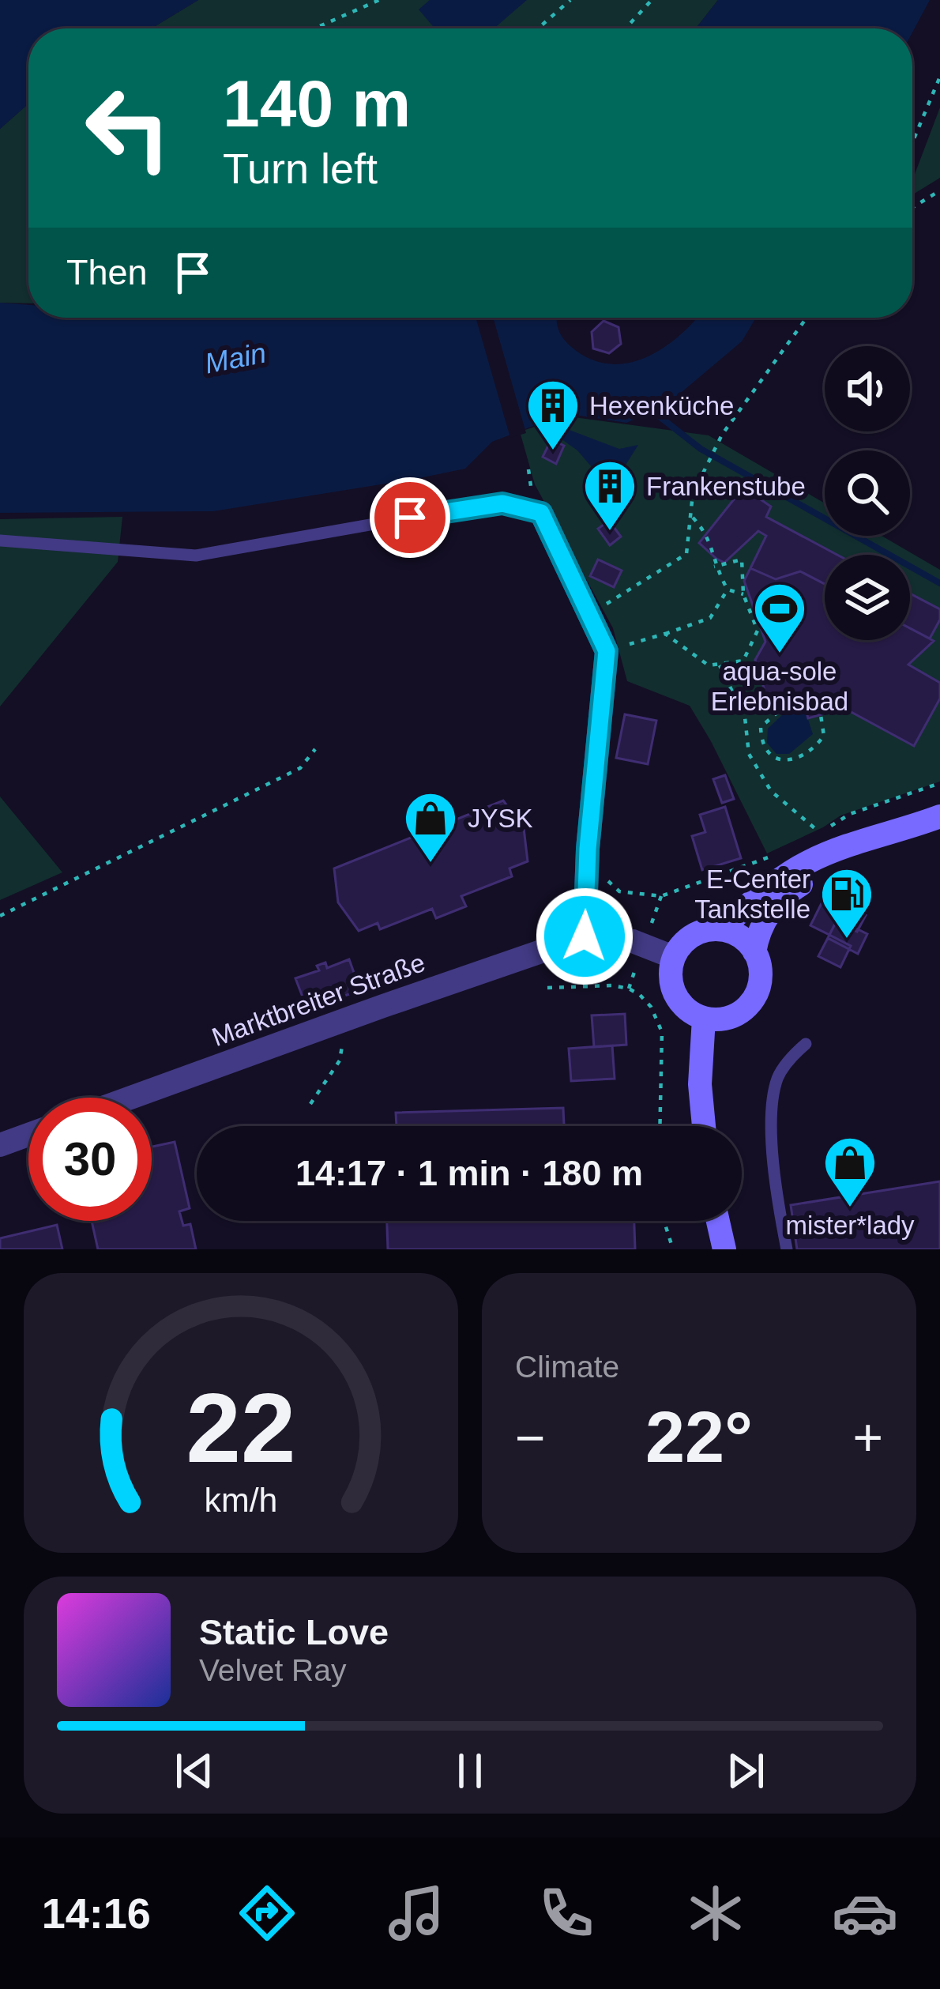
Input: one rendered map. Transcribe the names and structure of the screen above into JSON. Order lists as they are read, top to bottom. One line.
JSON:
{"streets":{"street":["Marktbreiter Straße"]},"water":["Main"],"places":{"building":["Hexenküche","Frankenstube"],"sports":["aqua-sole Erlebnisbad"],"shop":["JYSK","mister*lady"],"fuel station":["E-Center Tankstelle"]},"page":{"turn":["140 m","Turn left"],"then":"Then","limit":"30","trip":"14:17 · 1 min · 180 m","tile":"Climate","heat":["−","22°","+"],"song":["Static Love","Velvet Ray"],"tabs":"14:16","gauge":["22","km/h"]}}
